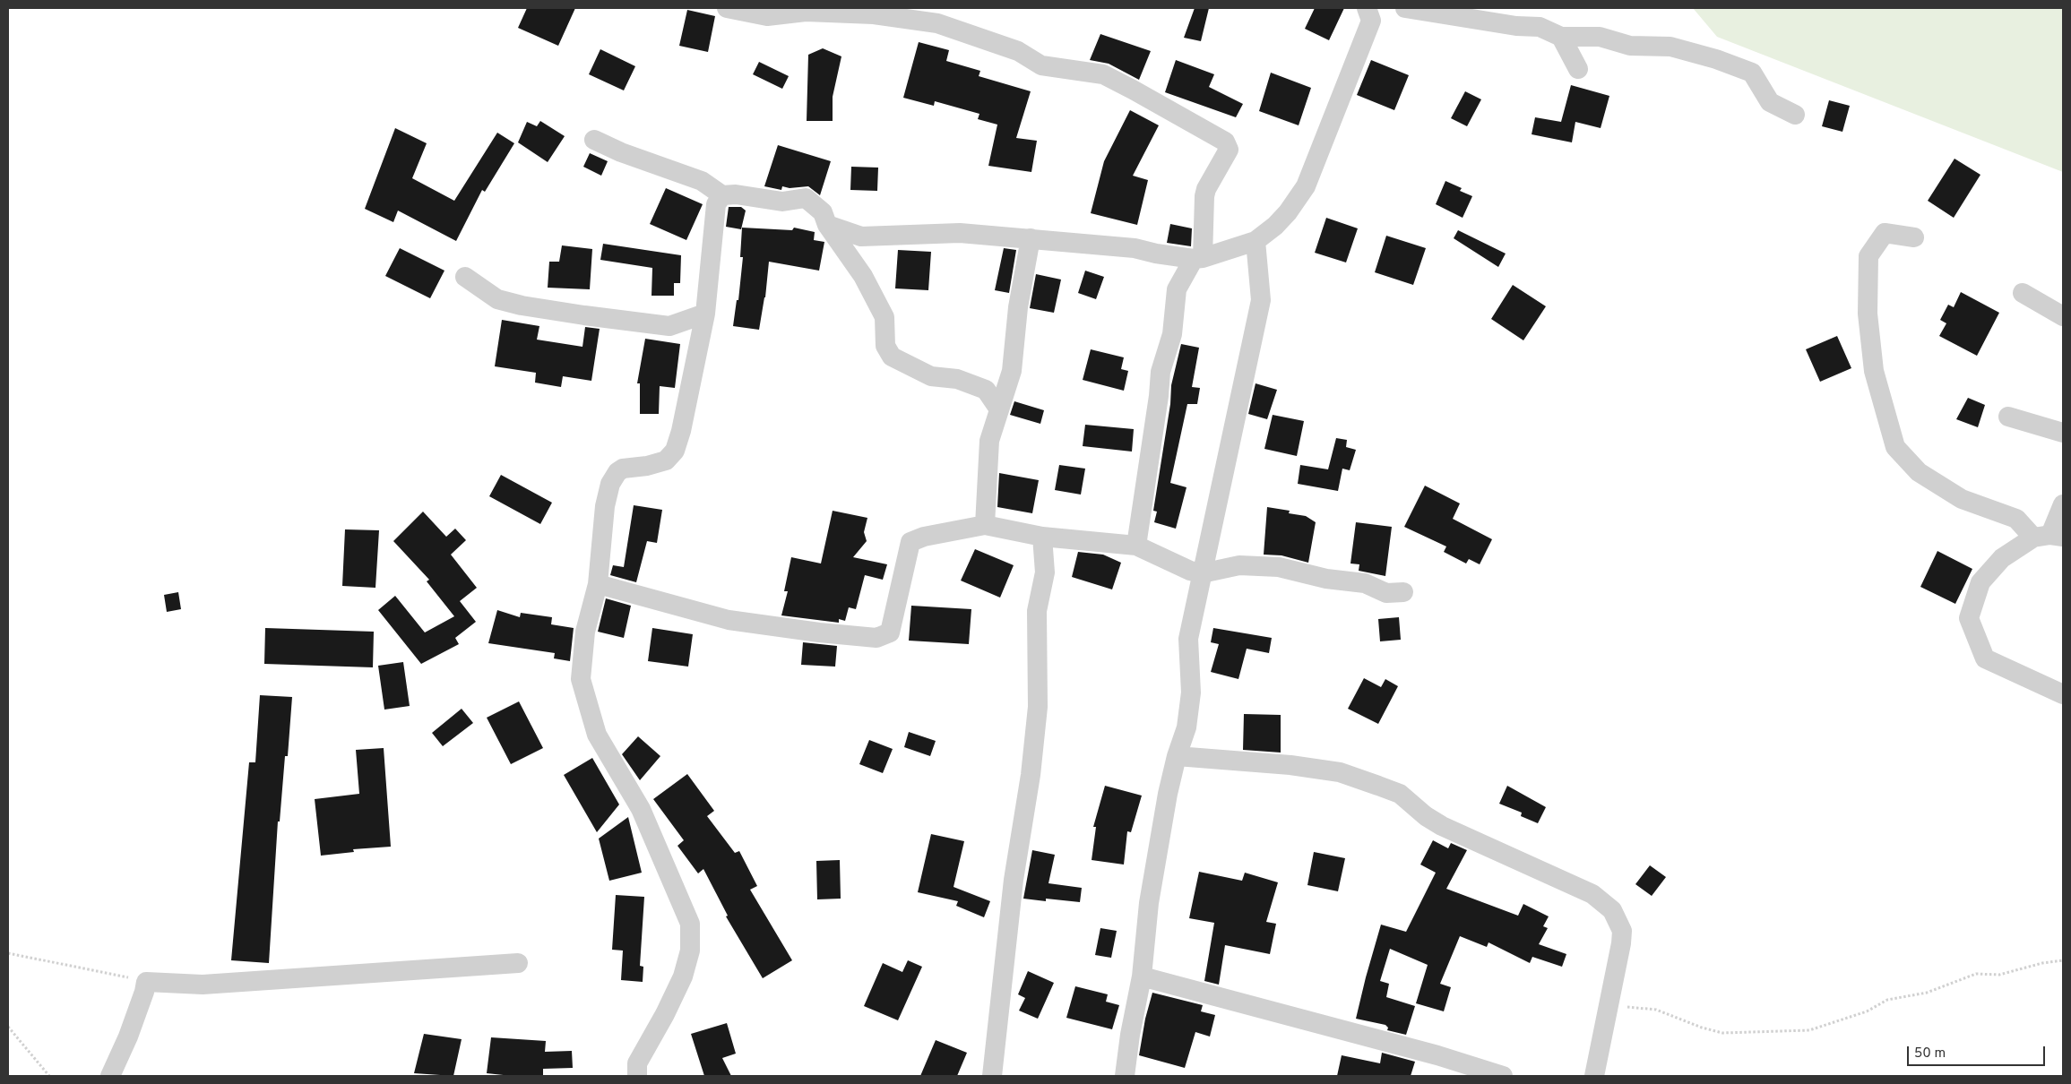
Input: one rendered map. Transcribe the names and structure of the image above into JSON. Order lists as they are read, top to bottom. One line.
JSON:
{"scale_bar":"50 m"}
